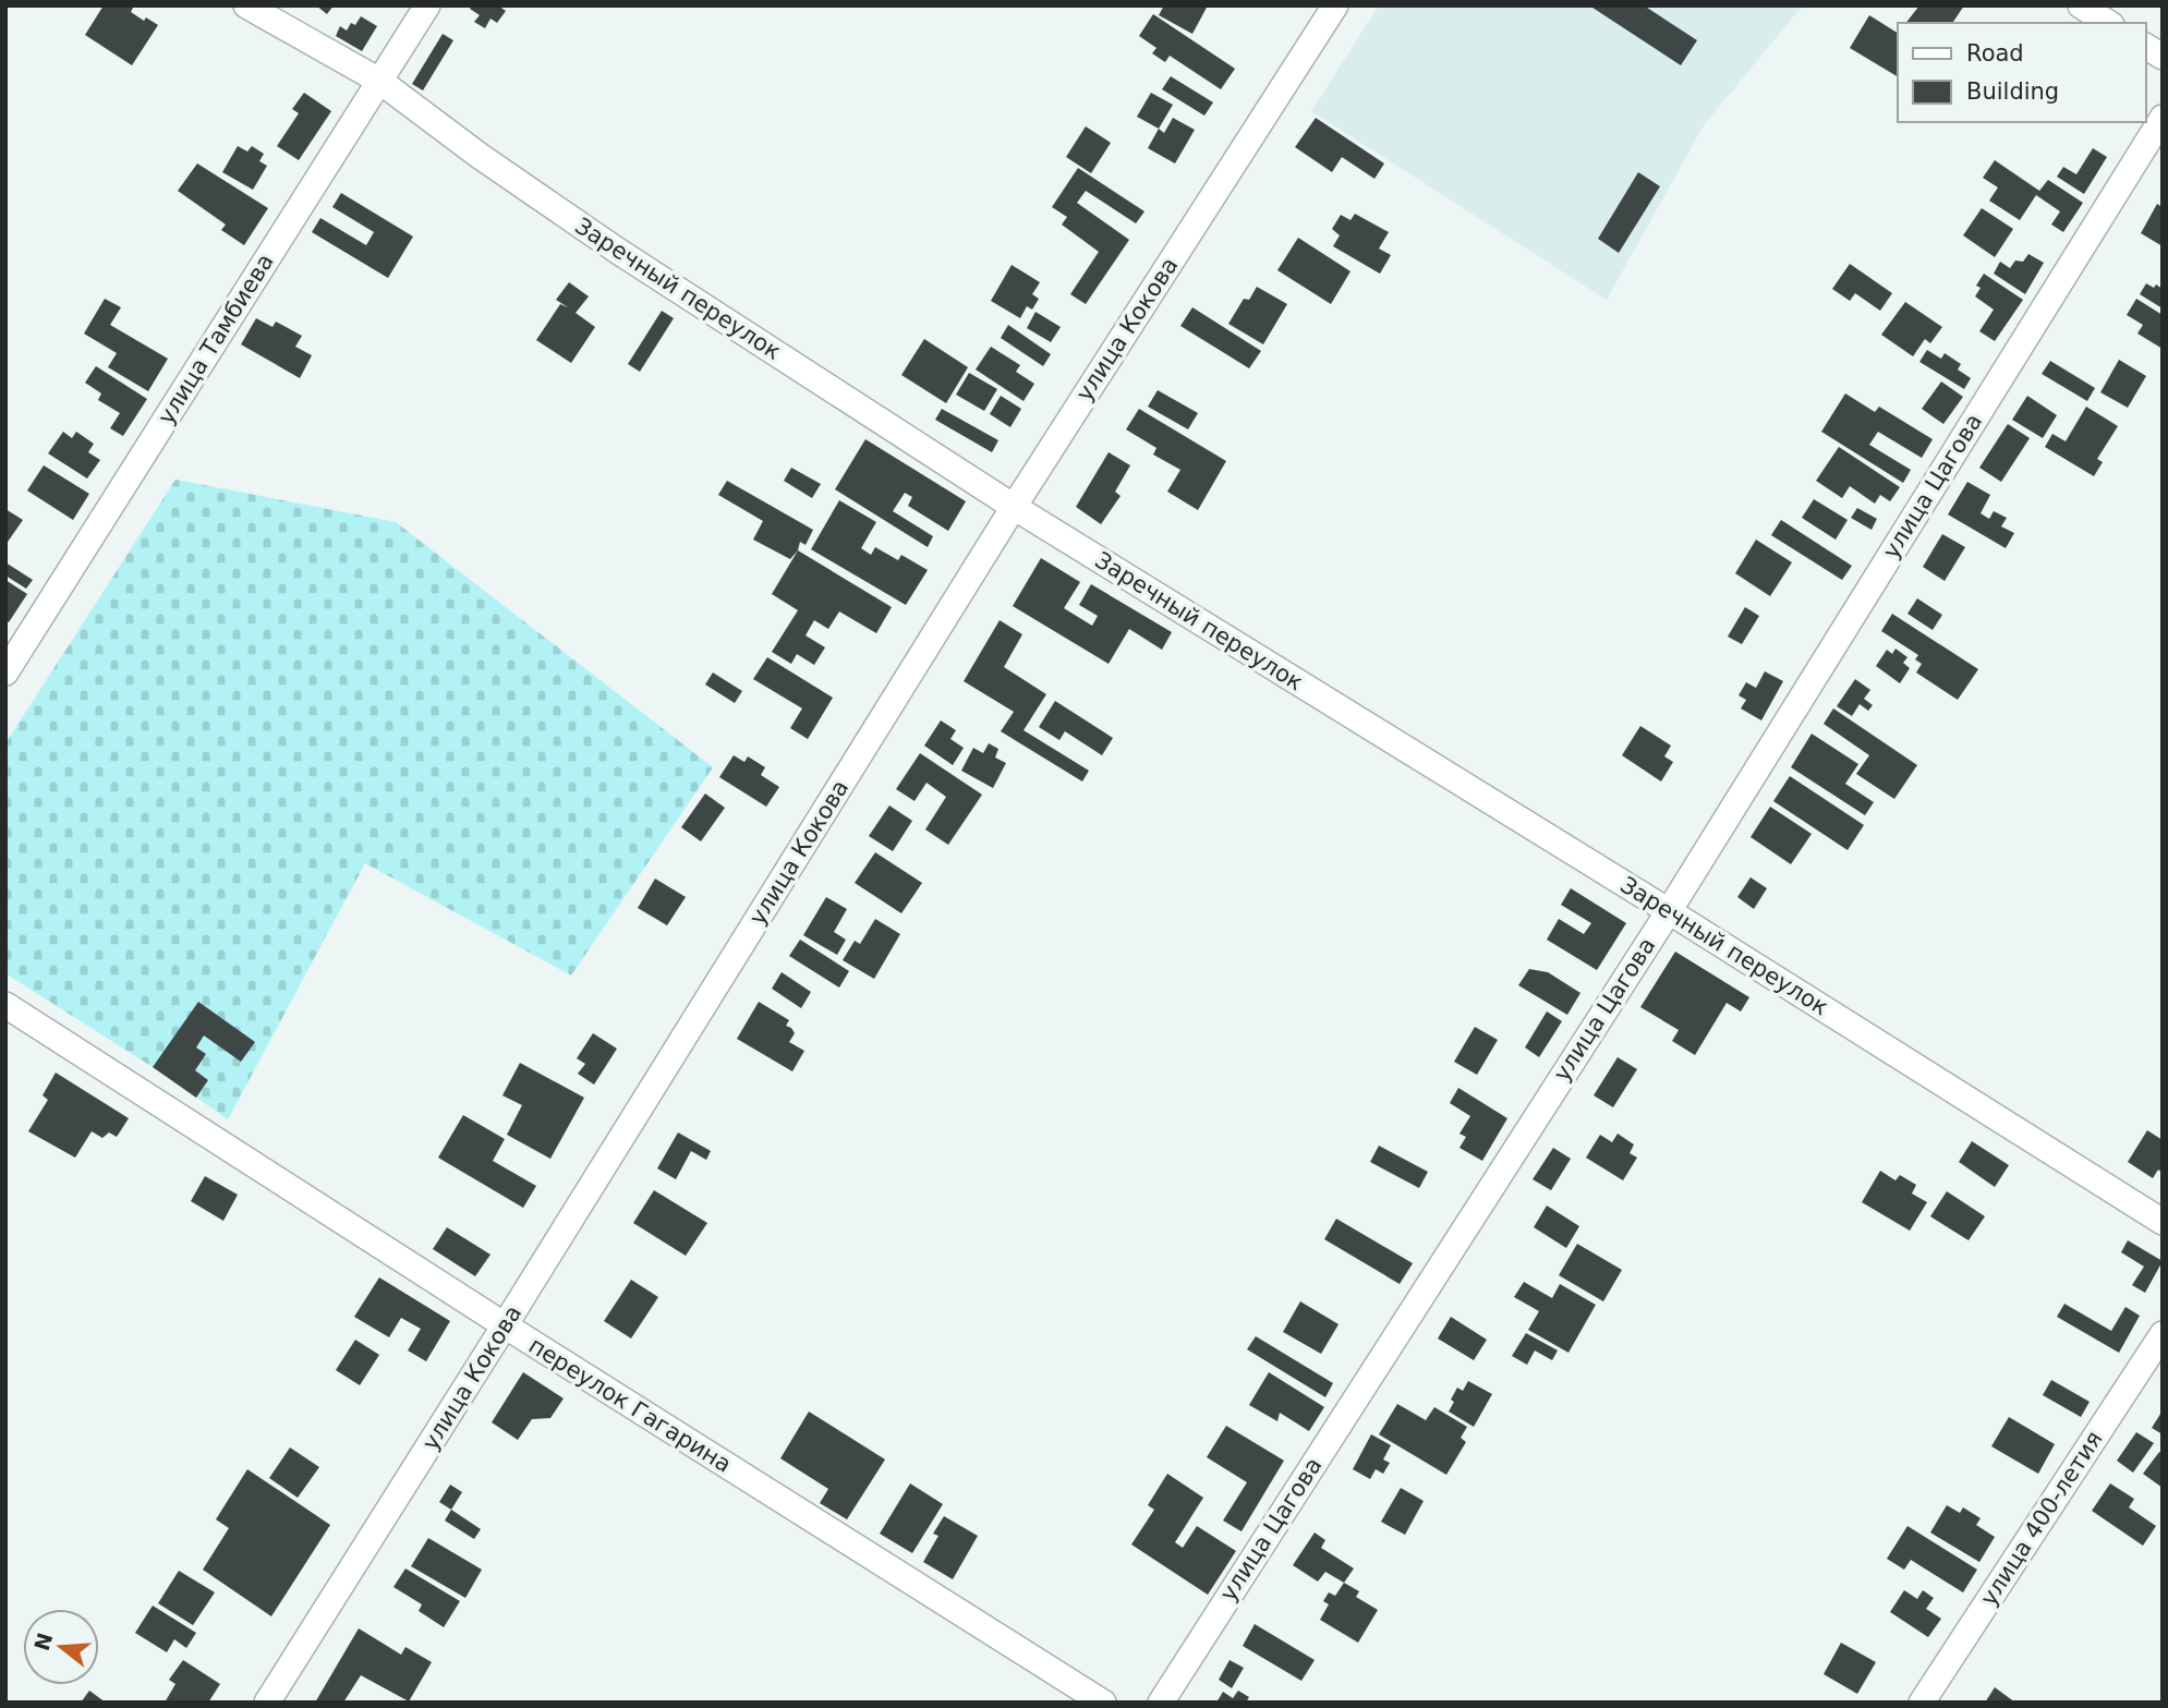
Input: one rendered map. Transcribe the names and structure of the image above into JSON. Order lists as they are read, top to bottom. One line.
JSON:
{"streets":{"street":["Заречный переулок","улица Кокова","улица Тамбиева","улица Цагова","переулок Гагарина","улица 400-летия"]},"crossings":[["Заречный переулок","улица Кокова"],["Заречный переулок","улица Тамбиева"],["Заречный переулок","улица Цагова"],["улица Кокова","переулок Гагарина"]],"legend":["Road","Building"],"north":"left"}
